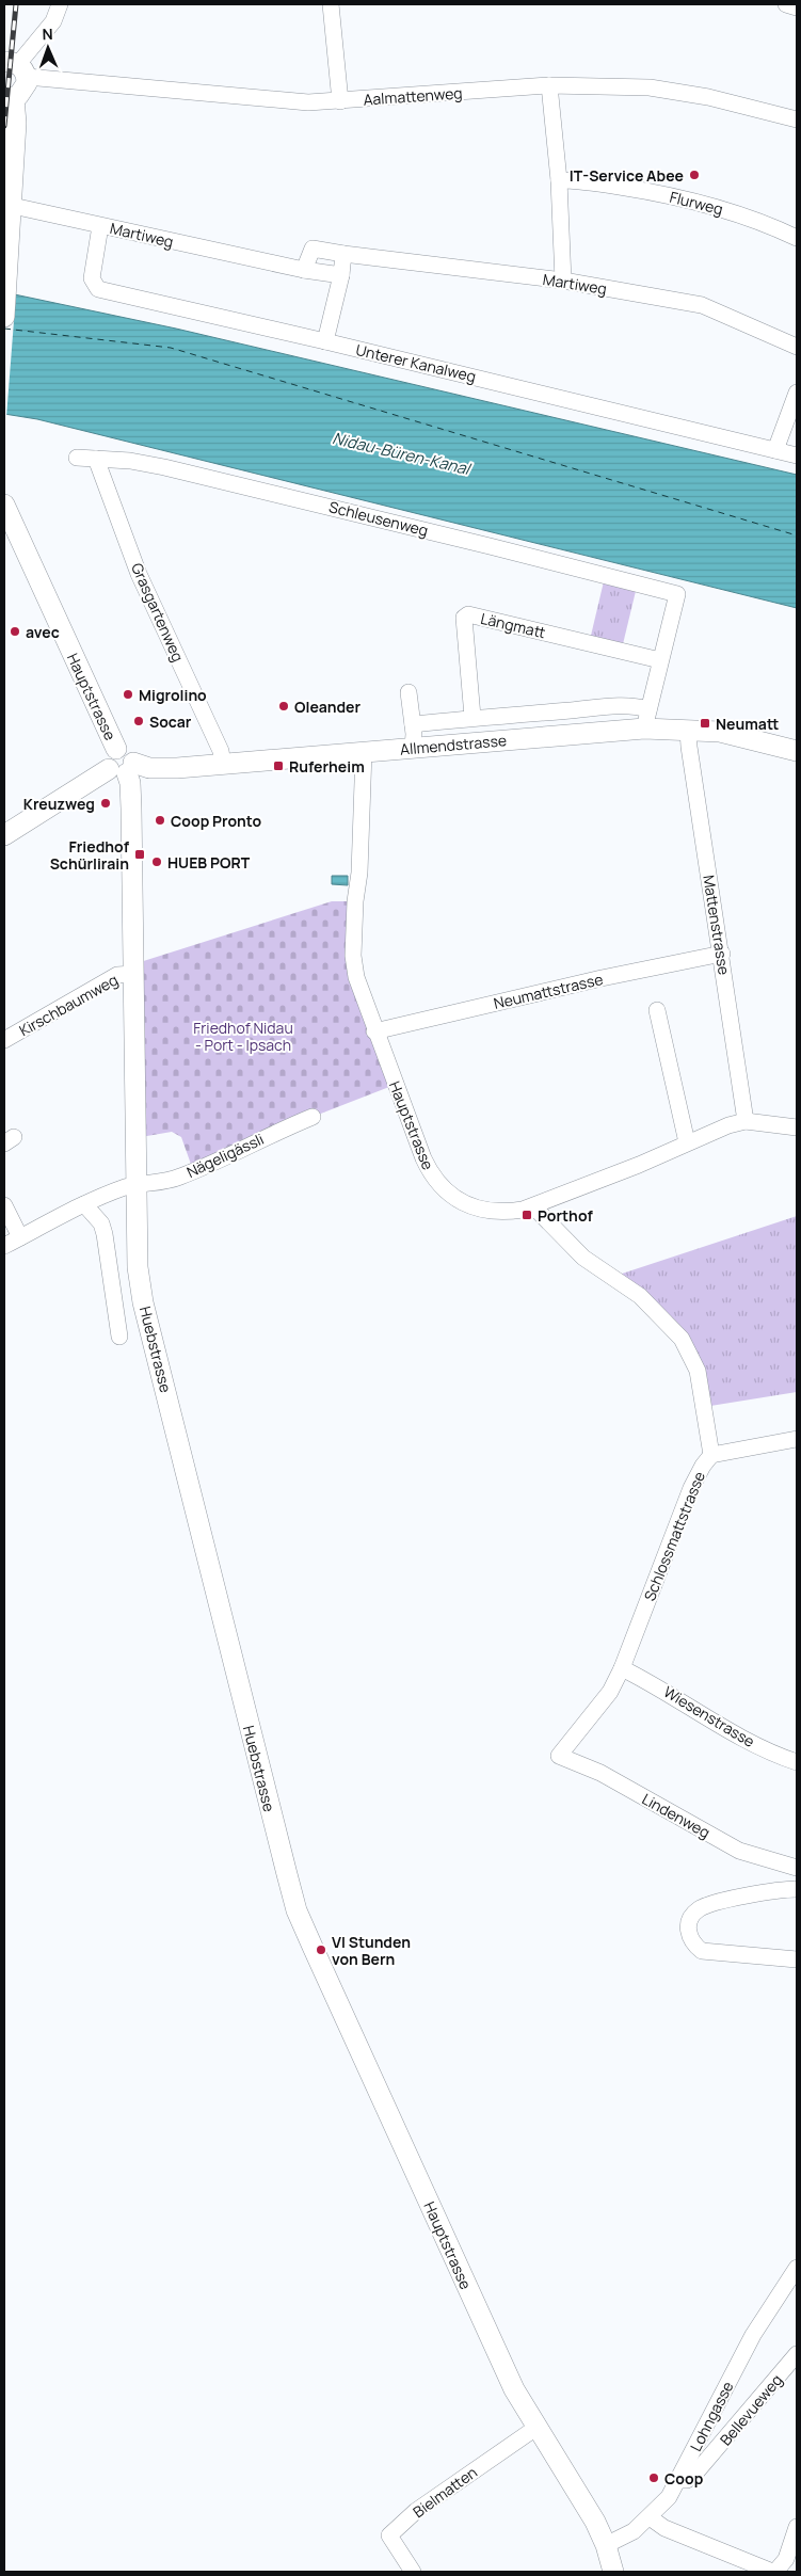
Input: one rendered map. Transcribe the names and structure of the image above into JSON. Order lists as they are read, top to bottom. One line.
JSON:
{"streets":{"main road":["Hauptstrasse","Allmendstrasse","Huebstrasse"],"street":["Aalmattenweg","Flurweg","Martiweg","Unterer Kanalweg","Schleusenweg","Grasgartenweg","Längmatt","Mattenstrasse","Neumattstrasse","Kirschbaumweg","Nägeligässli","Schlossmattstrasse","Wiesenstrasse","Lindenweg","Bellevueweg","Lohngasse","Bielmatten"]},"crossings":[["Martiweg","Unterer Kanalweg"],["Schleusenweg","Grasgartenweg"],["Schleusenweg","Längmatt"],["Grasgartenweg","Allmendstrasse"],["Hauptstrasse","Allmendstrasse"],["Hauptstrasse","Mattenstrasse"],["Hauptstrasse","Neumattstrasse"],["Hauptstrasse","Huebstrasse"],["Hauptstrasse","Schlossmattstrasse"],["Hauptstrasse","Lohngasse"],["Hauptstrasse","Bielmatten"],["Allmendstrasse","Mattenstrasse"],["Allmendstrasse","Huebstrasse"],["Mattenstrasse","Neumattstrasse"],["Kirschbaumweg","Huebstrasse"],["Nägeligässli","Huebstrasse"],["Schlossmattstrasse","Wiesenstrasse"],["Schlossmattstrasse","Lindenweg"],["Bellevueweg","Lohngasse"]],"water":["Nidau-Büren-Kanal"],"parks":["Friedhof Nidau - Port - Ipsach"],"places":{"other":["IT-Service Abee","avec","Migrolino","Oleander","Socar","Kreuzweg","Coop Pronto","HUEB PORT","VI Stunden von Bern","Coop"],"transit":["Neumatt","Ruferheim","Friedhof Schürlirain","Porthof"]},"north":"top"}
